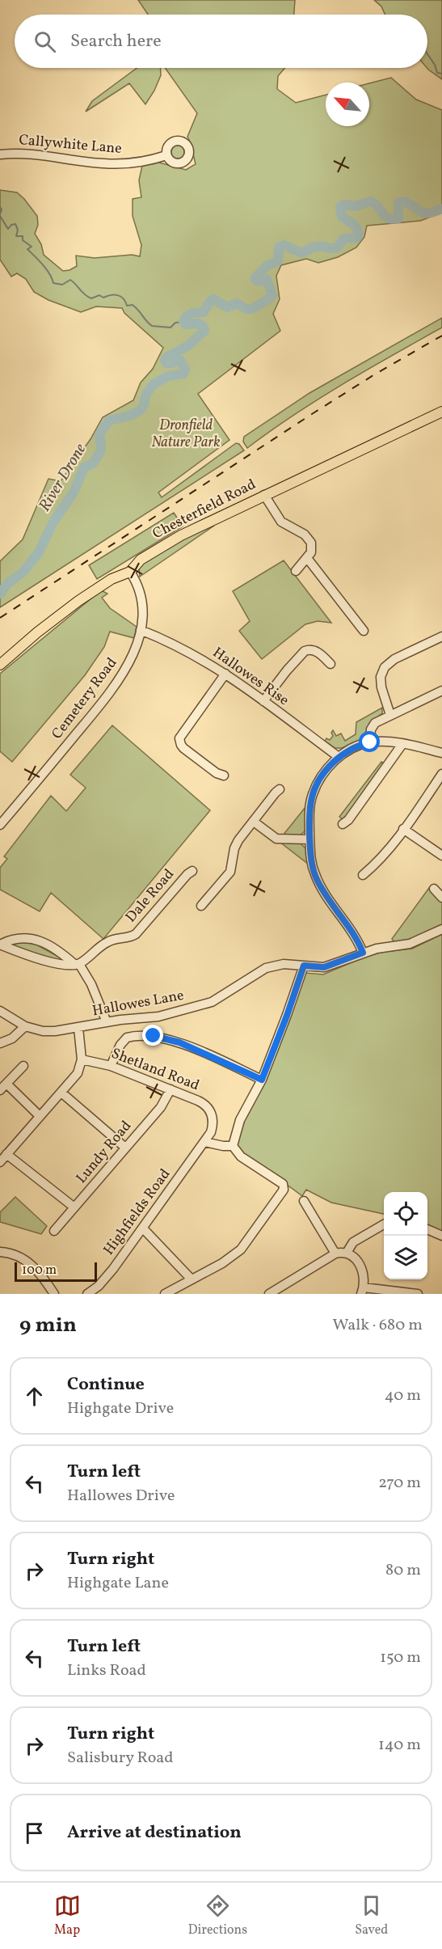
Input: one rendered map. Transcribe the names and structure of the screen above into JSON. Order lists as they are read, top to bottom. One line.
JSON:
{"streets":{"main road":["Chesterfield Road"],"street":["Callywhite Lane","Hallowes Rise","Cemetery Road","Dale Road","Hallowes Lane","Shetland Road","Lundy Road","Highfields Road"]},"crossings":[["Chesterfield Road","Cemetery Road"],["Hallowes Rise","Cemetery Road"],["Shetland Road","Lundy Road"],["Shetland Road","Highfields Road"]],"water":["River Drone"],"parks":["Dronfield Nature Park"],"scale_bar":"100 m","north":"top left","page":{"search":"Search here","scale":"100 m","heading":["9 min","Walk · 680 m"],"list":[["Continue","Highgate Drive","40 m"],["Turn left","Hallowes Drive","270 m"],["Turn right","Highgate Lane","80 m"],["Turn left","Links Road","150 m"],["Turn right","Salisbury Road","140 m"],"Arrive at destination"],"nav":["Map","Directions","Saved"]}}
